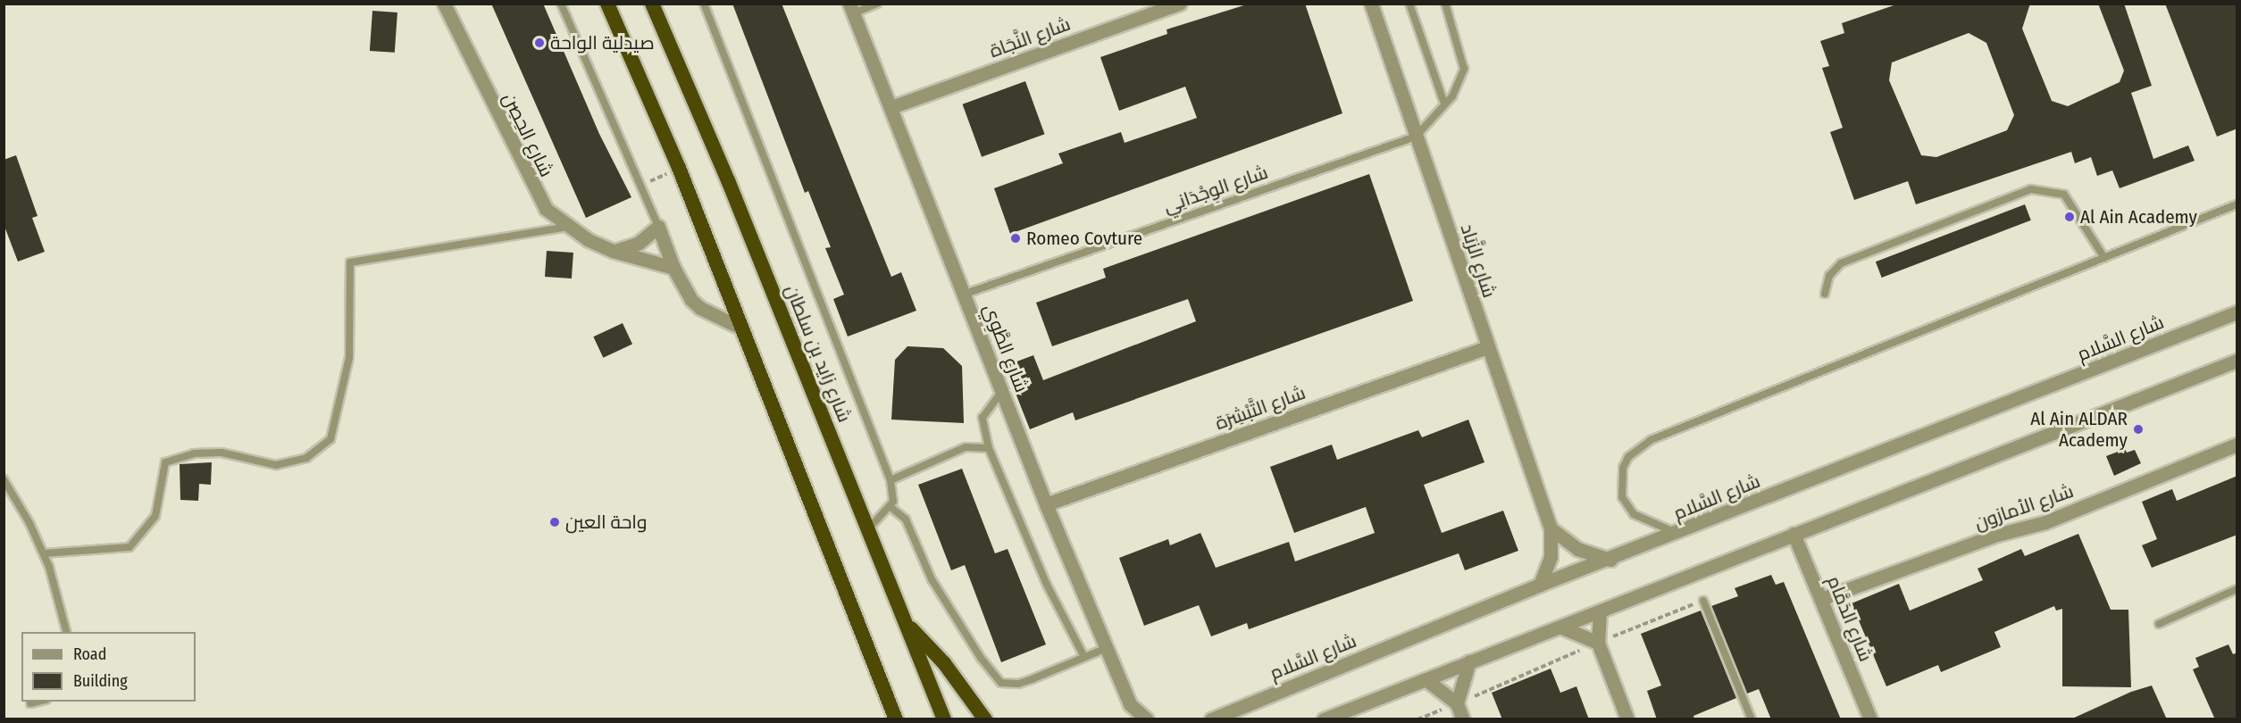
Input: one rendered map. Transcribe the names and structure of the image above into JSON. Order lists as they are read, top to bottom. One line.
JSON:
{"streets":{"highway":["شارع زايد بن سلطان"],"street":["شارع النَّجَاة","شارع الحِصِن","شارع الزَّبَاد","شارع السَّلام","شارع الطَّوِي","شارع التَّبْشِرَة","شارع الأمازون","شارع الدَمَّام"],"lane":["شارع الوِجْدَانِي"]},"crossings":[["شارع النَّجَاة","شارع الطَّوِي"],["شارع الوِجْدَانِي","شارع الزَّبَاد"],["شارع الوِجْدَانِي","شارع الطَّوِي"],["شارع الزَّبَاد","شارع السَّلام"],["شارع الزَّبَاد","شارع التَّبْشِرَة"],["شارع الطَّوِي","شارع التَّبْشِرَة"],["شارع الأمازون","شارع الدَمَّام"]],"places":["صيدلية الواحة","Al Ain Academy","Romeo Covture","Al Ain ALDAR Academy","واحة العين"],"legend":["Road","Building"]}
